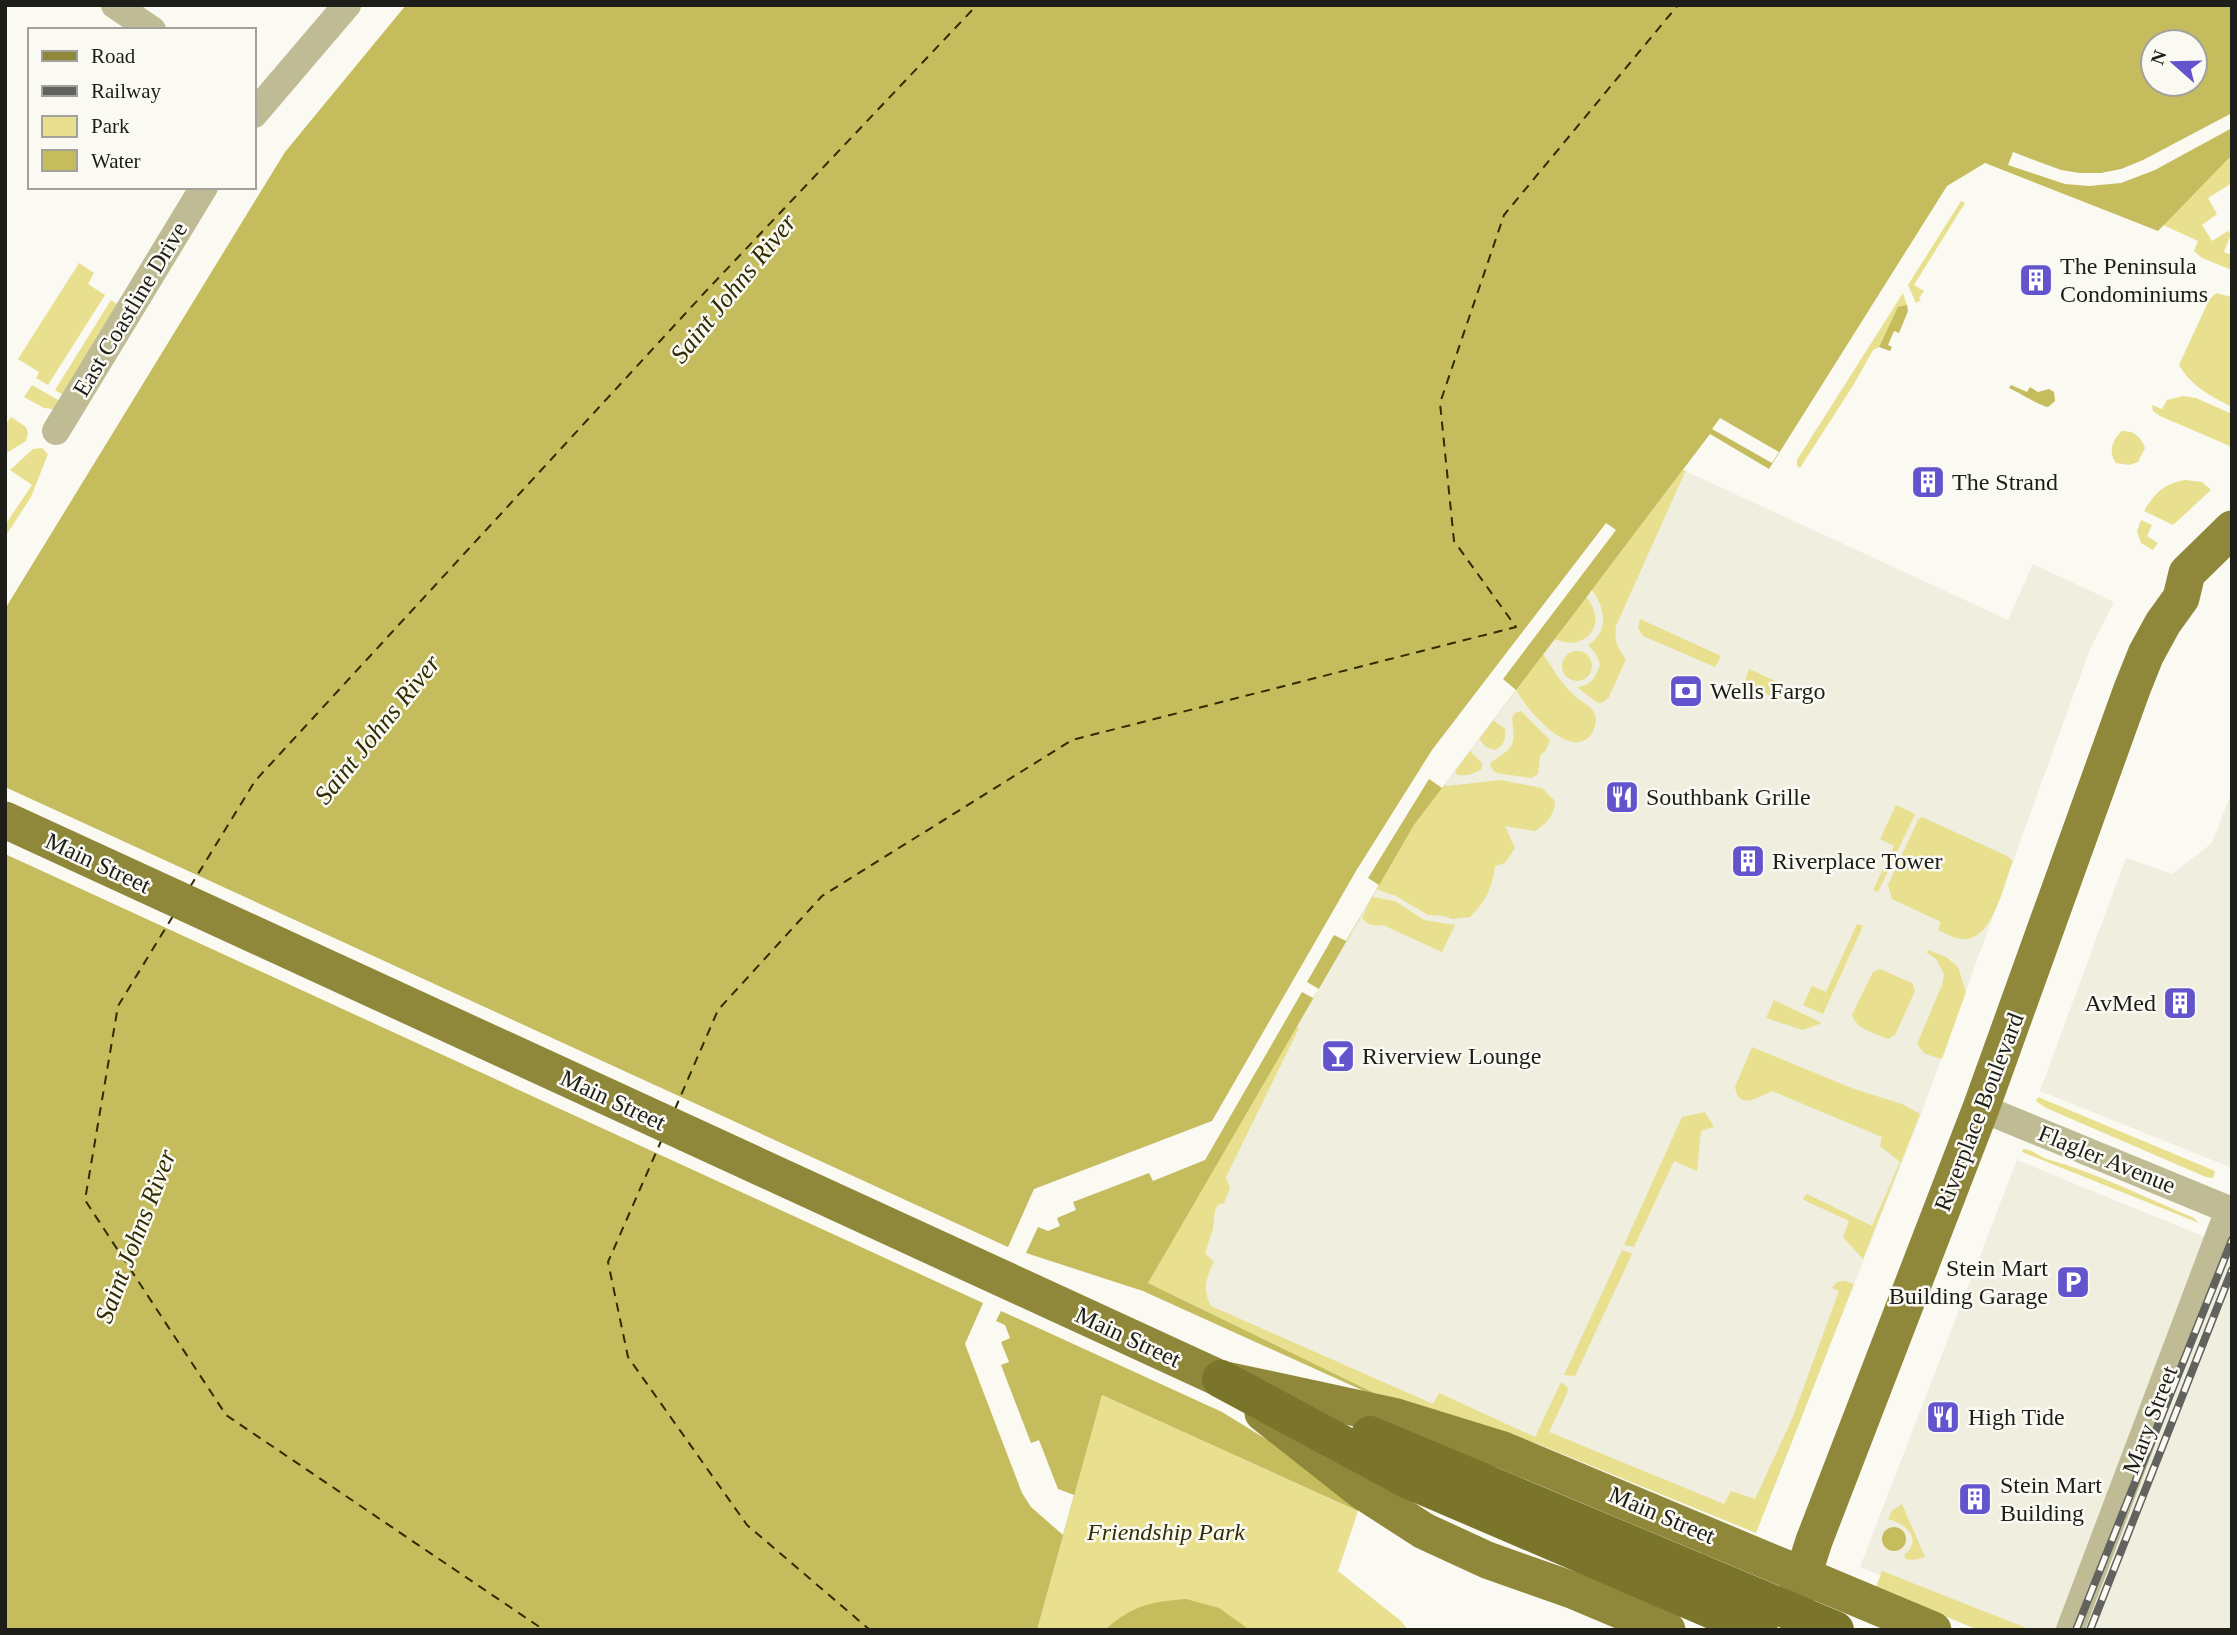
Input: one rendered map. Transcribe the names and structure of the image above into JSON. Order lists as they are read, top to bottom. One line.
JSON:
{"streets":{"main road":["Main Street","Riverplace Boulevard"],"street":["East Coastline Drive","Flagler Avenue","Mary Street"]},"crossings":[["Main Street","Riverplace Boulevard"],["Riverplace Boulevard","Flagler Avenue"],["Flagler Avenue","Mary Street"]],"water":["Saint Johns River"],"parks":["Friendship Park"],"places":{"building":["The Peninsula Condominiums","The Strand","Riverplace Tower","AvMed","Stein Mart Building"],"bank":["Wells Fargo"],"restaurant":["Southbank Grille","High Tide"],"bar":["Riverview Lounge"],"parking":["Stein Mart Building Garage"]},"legend":["Road","Railway","Park","Water"],"north":"left"}
